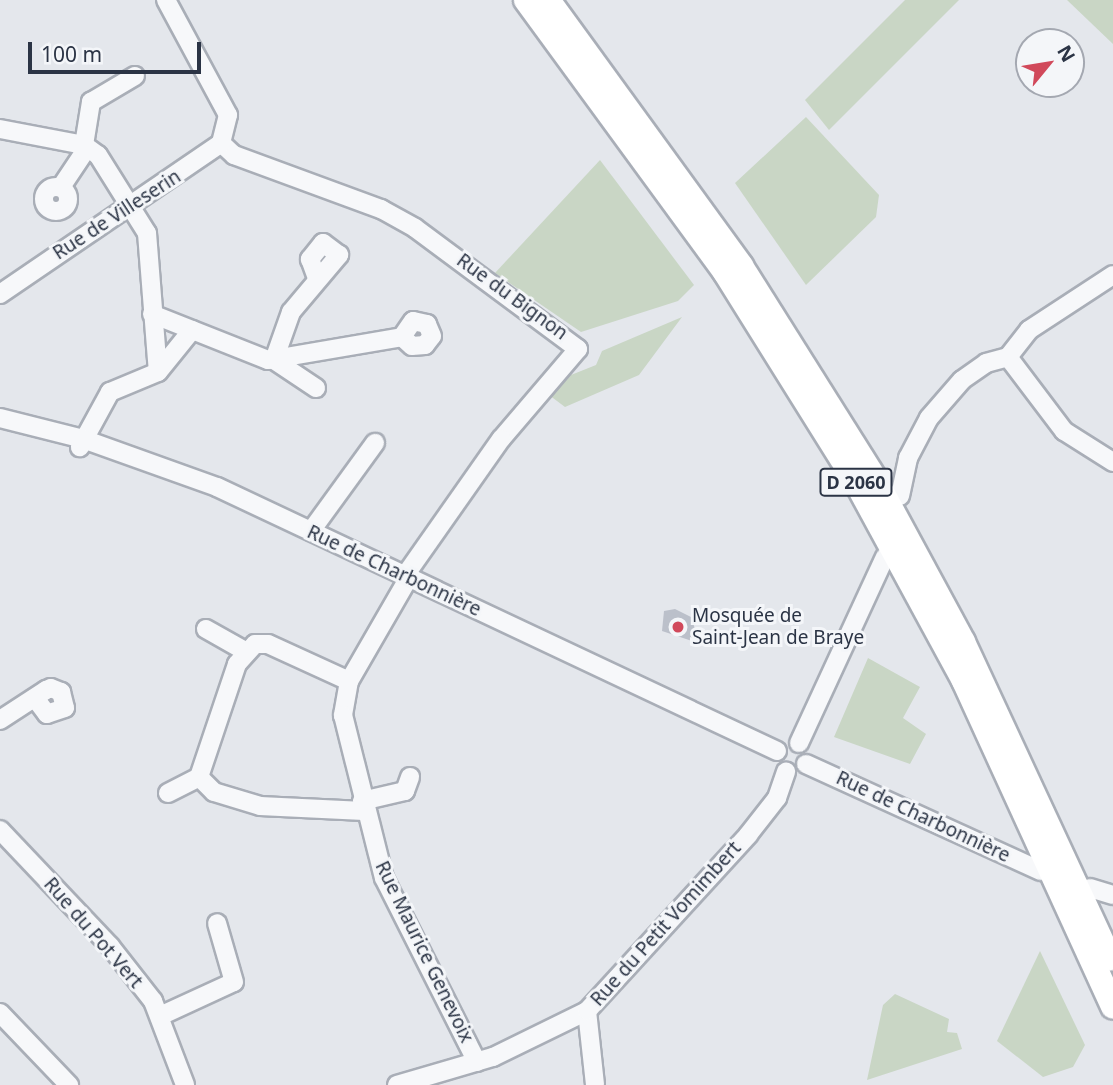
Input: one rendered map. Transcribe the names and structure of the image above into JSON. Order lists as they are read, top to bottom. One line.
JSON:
{"streets":{"highway":["D 2060"],"street":["Rue de Villeserin","Rue du Bignon","Rue de Charbonnière","Rue du Petit Vomimbert","Rue du Pot Vert","Rue Maurice Genevoix"]},"crossings":[["Rue de Villeserin","Rue du Bignon"],["Rue du Bignon","Rue de Charbonnière"],["Rue du Bignon","Rue Maurice Genevoix"],["Rue de Charbonnière","Rue du Petit Vomimbert"],["Rue de Charbonnière","Rue Maurice Genevoix"],["Rue du Petit Vomimbert","Rue Maurice Genevoix"]],"places":["Mosquée de Saint-Jean de Braye"],"scale_bar":"100 m","north":"top right"}
